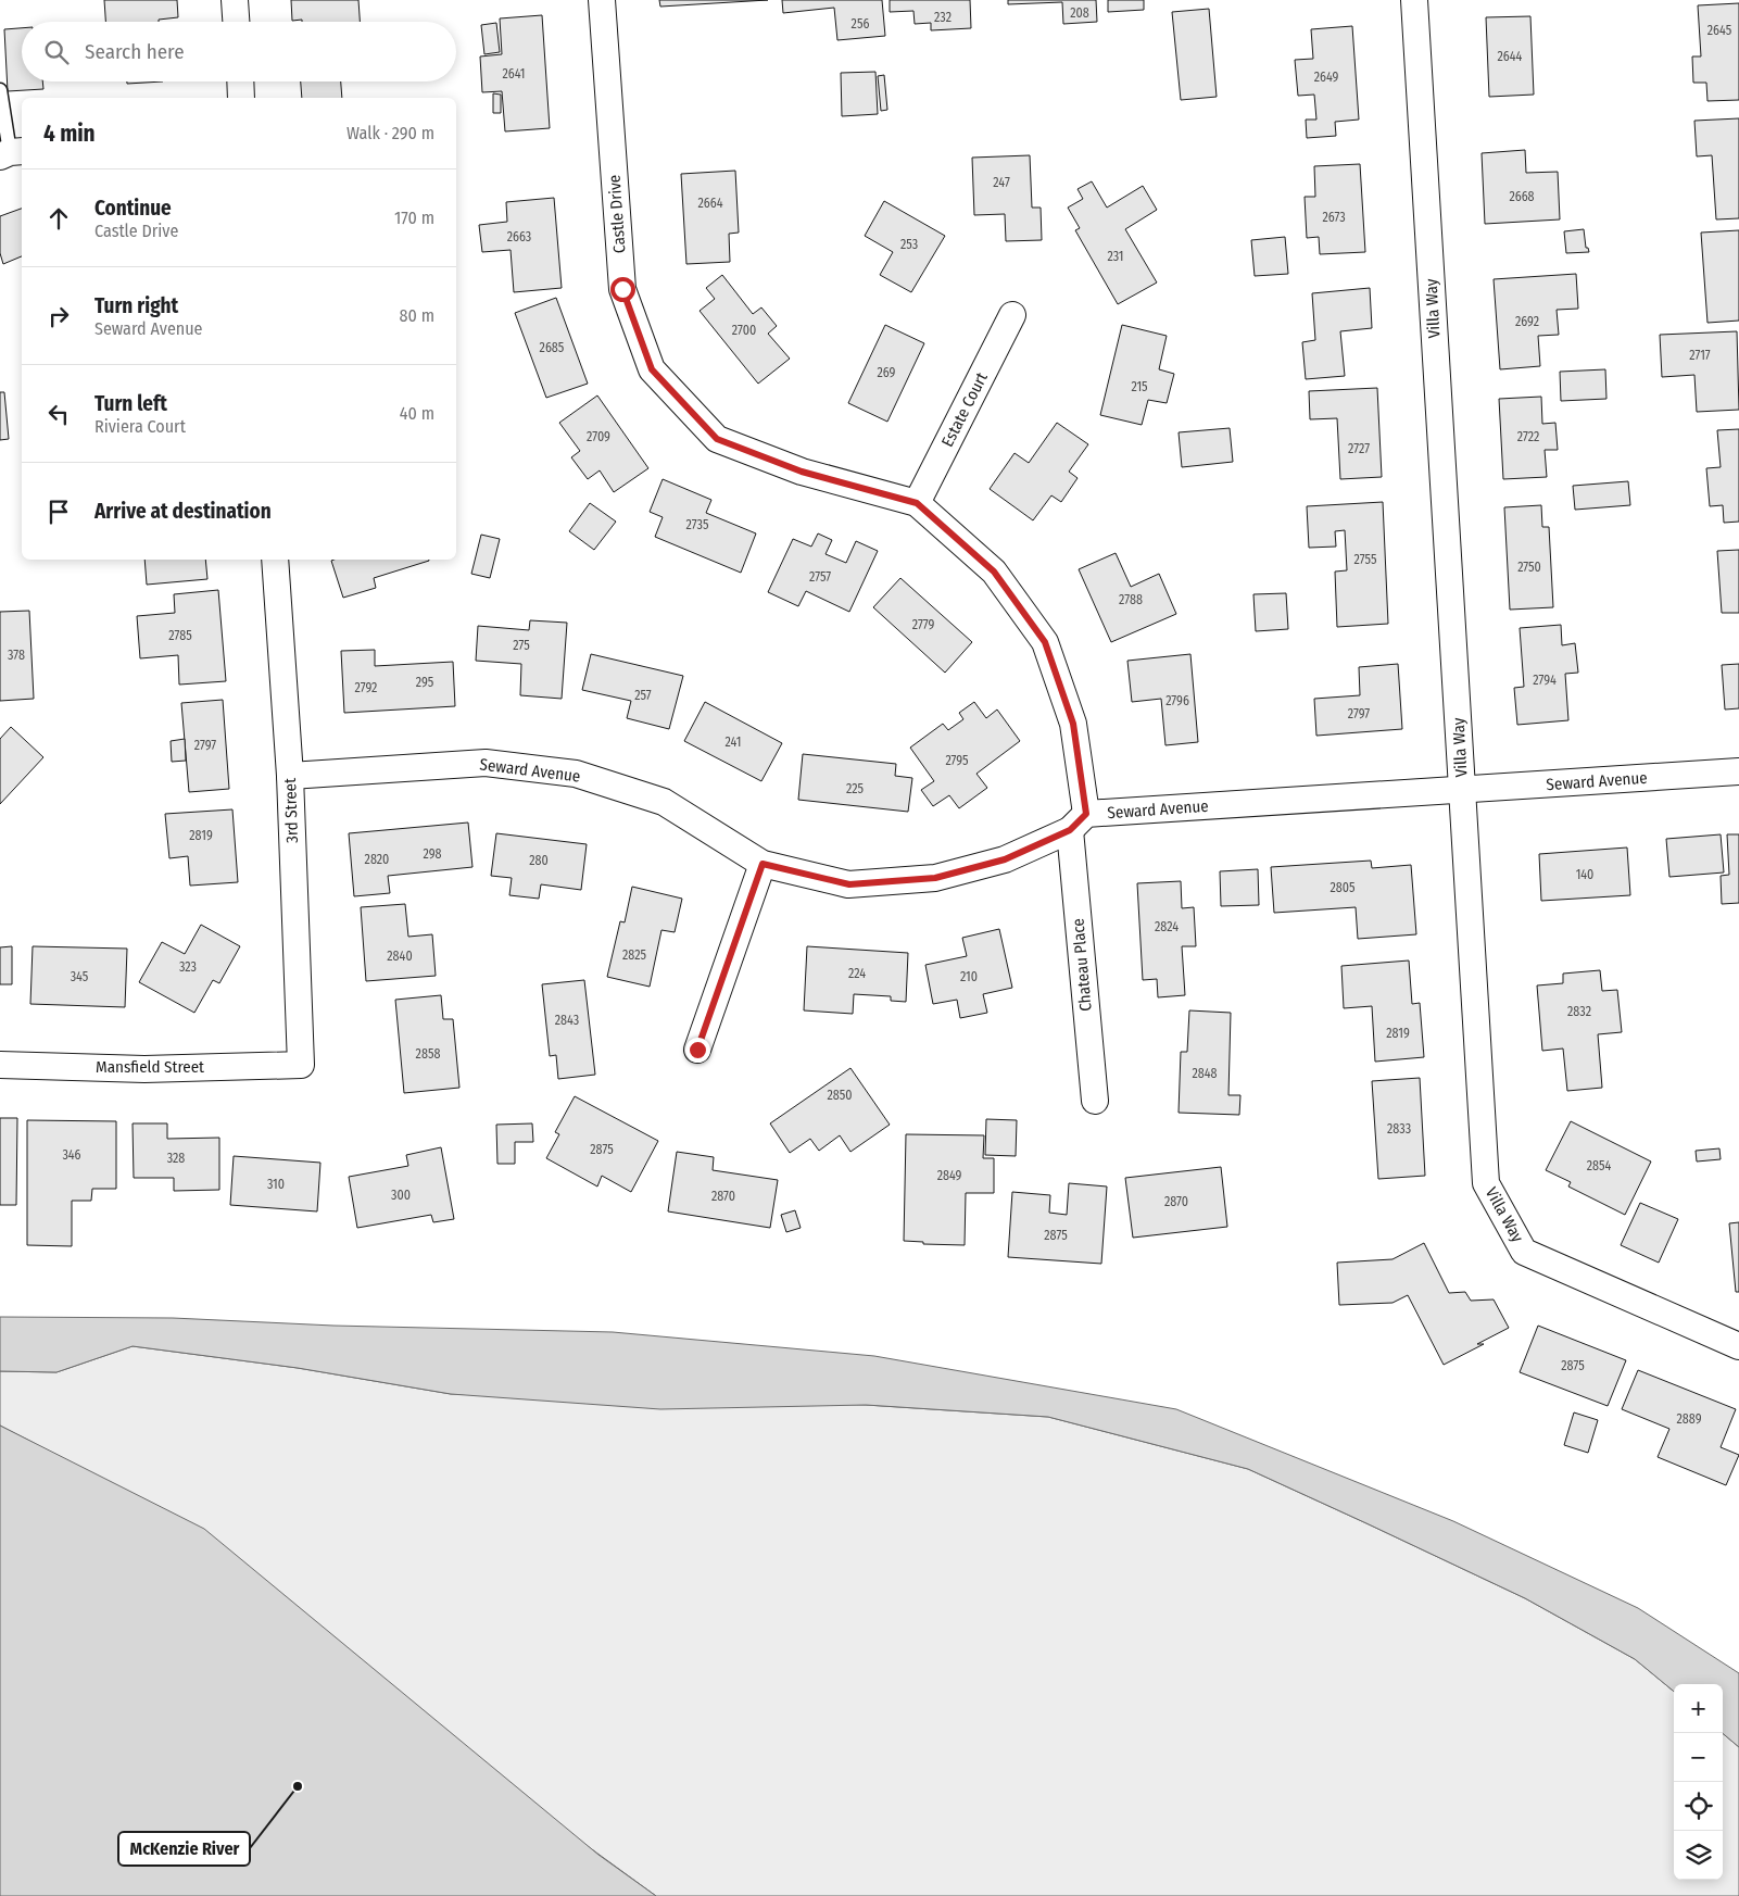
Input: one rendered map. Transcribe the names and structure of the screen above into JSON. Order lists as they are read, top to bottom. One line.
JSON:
{"streets":{"street":["Castle Drive","Villa Way","Estate Court","Seward Avenue","3rd Street","Chateau Place","Mansfield Street"]},"crossings":[["Castle Drive","Estate Court"],["Castle Drive","Seward Avenue"],["Castle Drive","Chateau Place"],["Villa Way","Seward Avenue"],["Seward Avenue","3rd Street"],["Seward Avenue","Chateau Place"],["3rd Street","Mansfield Street"]],"places":["McKenzie River"],"house_numbers":["208","232","256","2645","2644","2641","2649","247","2668","2664","2673","2663","253","231","2692","2700","2685","2717","269","215","2709","2722","2727","2735","2755","2750","2757","2788","2779","2785","275","378","2794","295","2792","257","2796","2797","241","2797","2795","225","2819","298","2820","280","140","2805","2824","2825","2840","323","224","345","210","2832","2843","2819","2858","2848","2850","2833","2875","346","328","2854","2849","310","300","2870","2870","2875","2875","2889"],"page":{"search":"Search here","heading":["4 min","Walk · 290 m"],"list":[["Continue","Castle Drive","170 m"],["Turn right","Seward Avenue","80 m"],["Turn left","Riviera Court","40 m"],"Arrive at destination"],"map_buttons":["+","−"]}}
